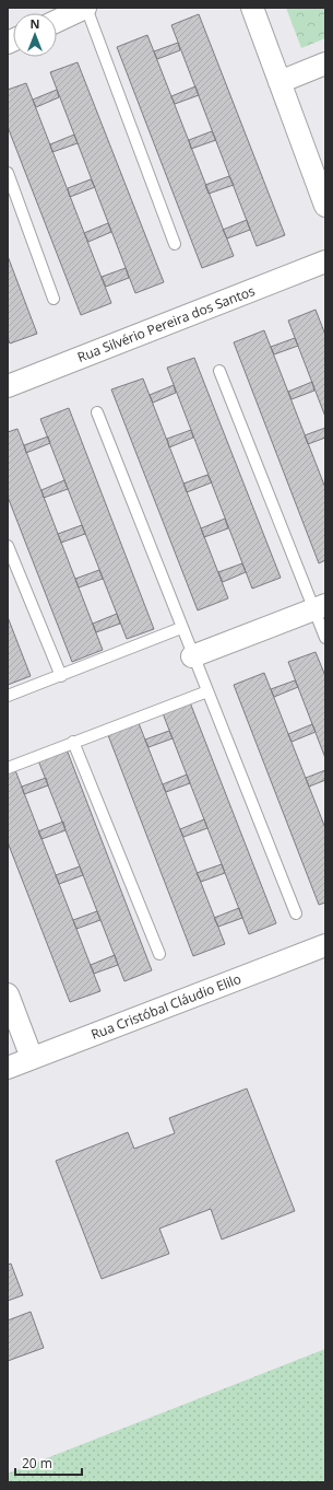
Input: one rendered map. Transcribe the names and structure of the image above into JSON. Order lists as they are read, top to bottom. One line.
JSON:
{"streets":{"street":["Rua Silvério Pereira dos Santos","Rua Cristóbal Cláudio Elilo"]},"scale_bar":"20 m","north":"top"}
